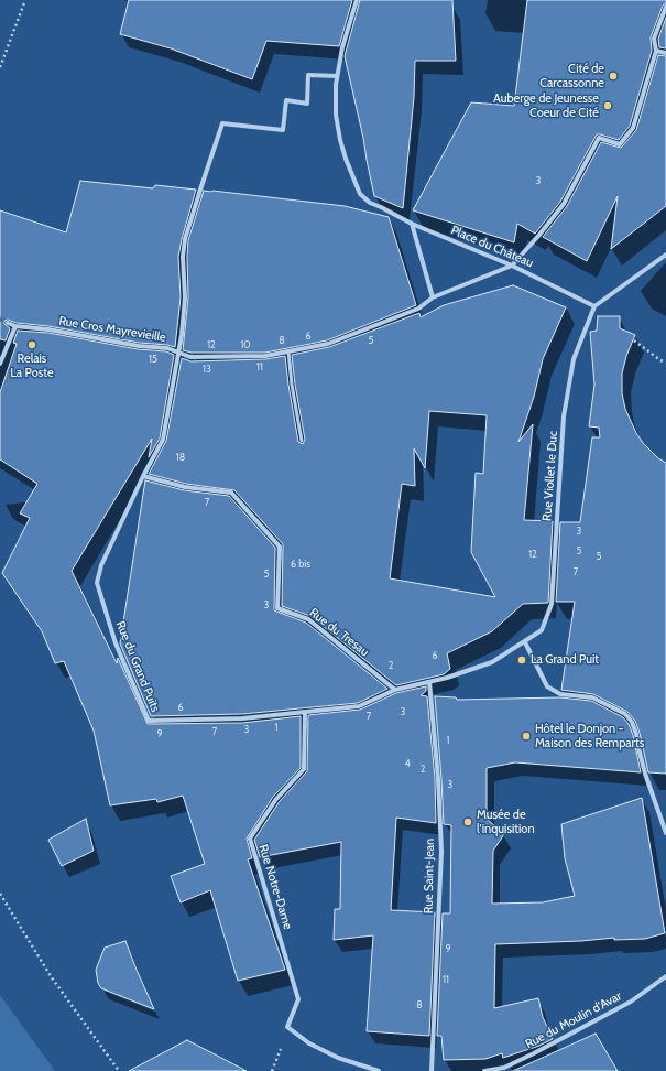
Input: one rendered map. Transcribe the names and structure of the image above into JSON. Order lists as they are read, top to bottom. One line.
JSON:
{"streets":{"street":["Place du Château","Rue Cros Mayrevieille","Rue Viollet le Duc","Rue du Tresau","Rue du Grand Puits","Rue Saint-Jean","Rue Notre-Dame","Rue du Moulin d'Avar"]},"crossings":[["Place du Château","Rue Cros Mayrevieille"],["Place du Château","Rue Viollet le Duc"],["Place du Château","Rue du Grand Puits"],["Rue Cros Mayrevieille","Rue du Grand Puits"],["Rue Viollet le Duc","Rue du Grand Puits"],["Rue du Tresau","Rue du Grand Puits"],["Rue du Grand Puits","Rue Saint-Jean"],["Rue du Grand Puits","Rue Notre-Dame"]],"places":["Cité de Carcassonne","Auberge de Jeunesse Coeur de Cité","Relais La Poste","La Grand Puit","Hôtel le Donjon - Maison des Remparts","Musée de l'inquisition"],"house_numbers":["3","6","8","5","12","10","15","11","13","18","7","3","5","12","5","6 bis","7","5","3","6","2","6","3","7","1","3","7","9","1","4","2","3","9","11","8"]}
